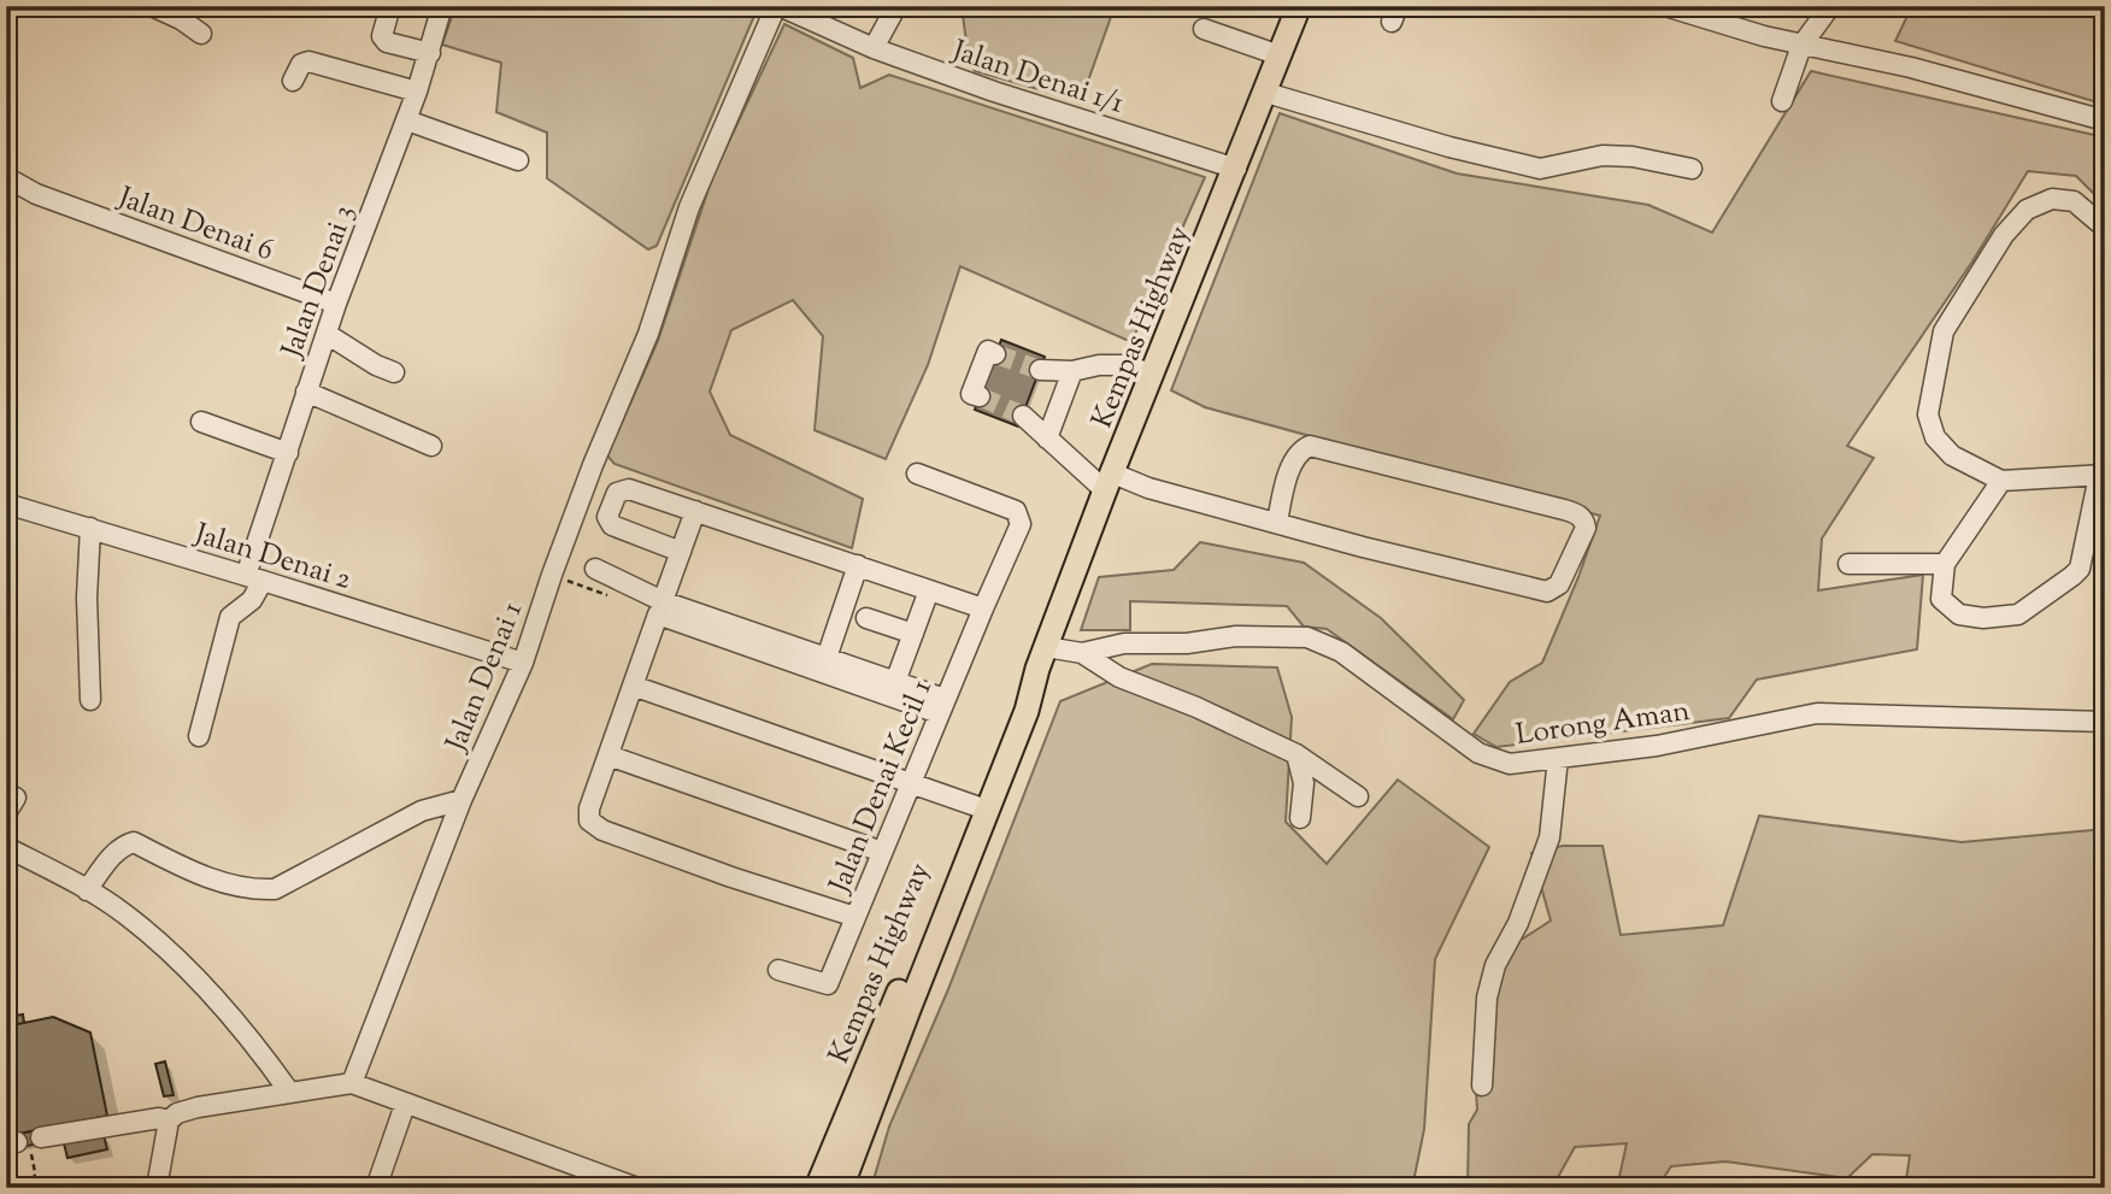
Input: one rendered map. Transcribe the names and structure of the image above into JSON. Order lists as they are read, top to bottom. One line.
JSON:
{"streets":{"main road":["Kempas Highway"],"street":["Jalan Denai 1/1","Jalan Denai 6","Jalan Denai 3","Jalan Denai 2","Jalan Denai 1","Lorong Aman","Jalan Denai Kecil 1"]},"crossings":[["Jalan Denai 1/1","Kempas Highway"],["Jalan Denai 1/1","Jalan Denai 1"],["Jalan Denai 6","Jalan Denai 3"],["Jalan Denai 3","Jalan Denai 2"],["Kempas Highway","Lorong Aman"],["Jalan Denai 2","Jalan Denai 1"]]}
